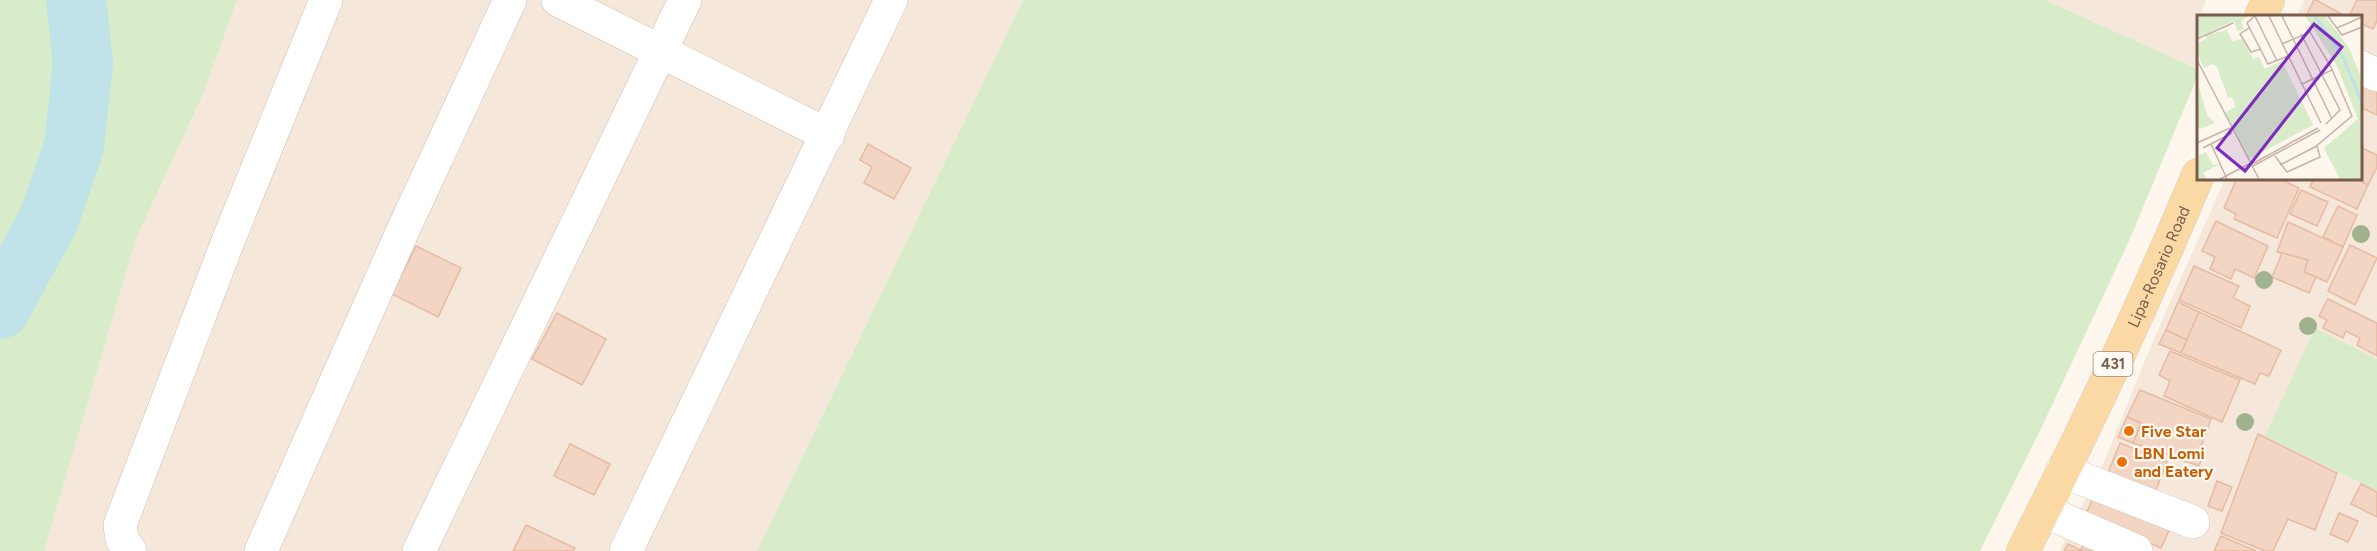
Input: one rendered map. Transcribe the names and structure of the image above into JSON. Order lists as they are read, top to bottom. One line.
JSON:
{"streets":{"main road":["Lipa-Rosario Road","431"]},"places":["Five Star","LBN Lomi and Eatery"]}
